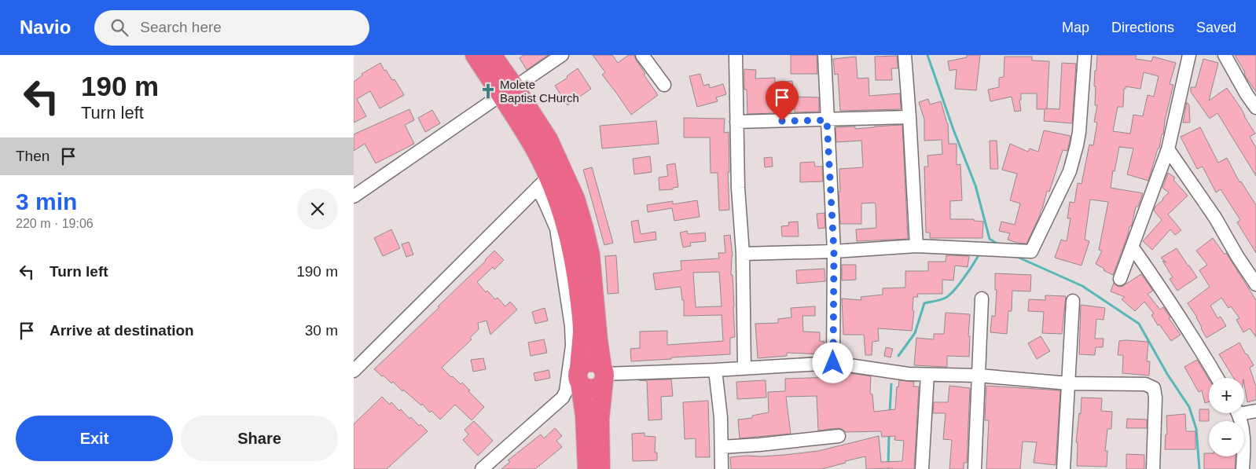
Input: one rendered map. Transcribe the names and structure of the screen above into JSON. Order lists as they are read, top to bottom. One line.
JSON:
{"places":{"church":["Molete Baptist CHurch"]},"page":{"header":"Navio","search":"Search here","nav":["Map","Directions","Saved"],"turn":["190 m","Turn left"],"then":"Then","heading":["3 min","220 m · 19:06"],"list":[{"name":"Turn left","value":"190 m"},{"name":"Arrive at destination","value":"30 m"}],"map_buttons":["+","−"],"buttons":["Exit","Share"]}}
